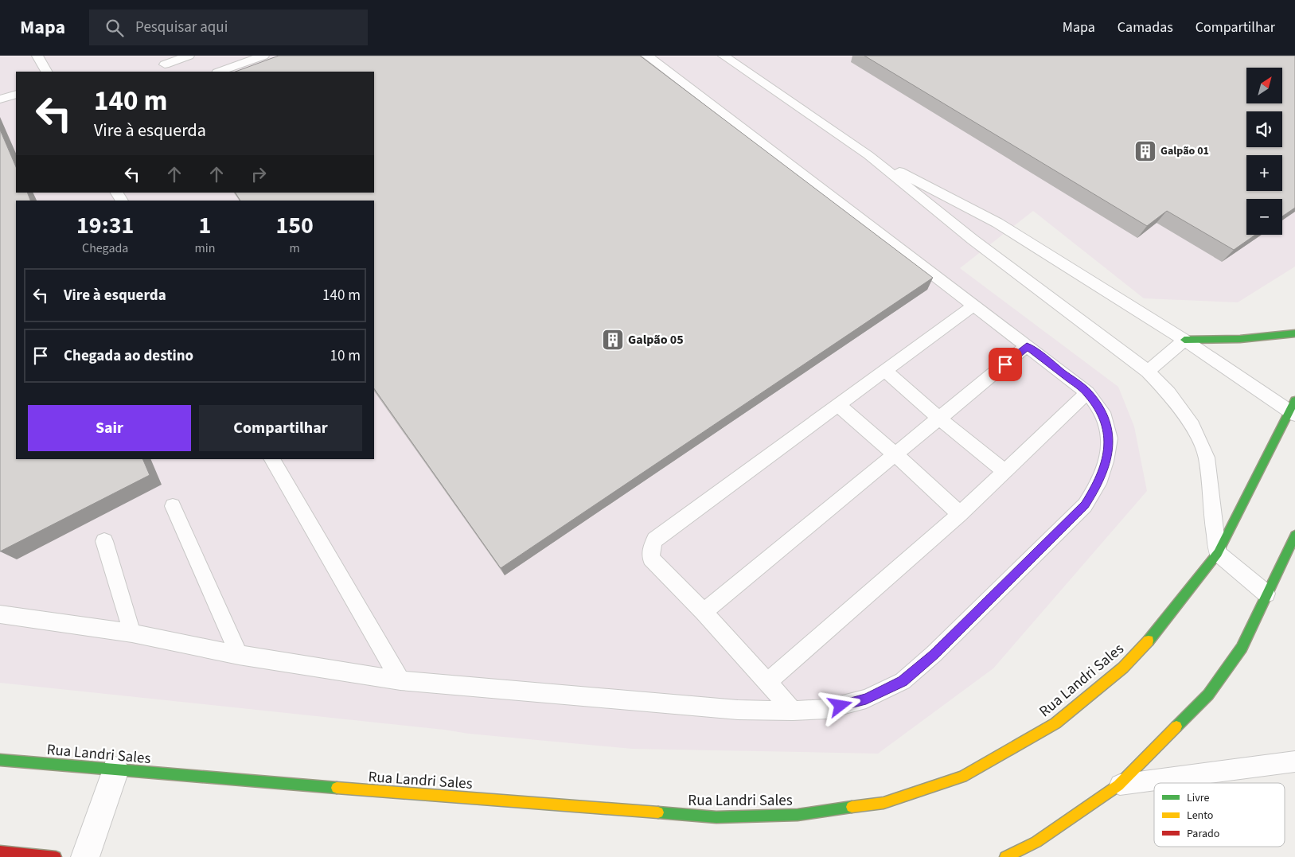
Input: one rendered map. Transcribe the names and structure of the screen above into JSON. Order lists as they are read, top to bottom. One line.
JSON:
{"streets":{"street":["Rua Landri Sales"]},"places":{"building":["Galpão 01","Galpão 05"]},"legend":["Livre","Lento","Parado"],"north":"top right","page":{"header":"Mapa","search":"Pesquisar aqui","nav":["Mapa","Camadas","Compartilhar"],"map_buttons":["+","−"],"turn":["140 m","Vire à esquerda"],"eta":["19:31","Chegada","1","min","150","m"],"list":[{"name":"Vire à esquerda","value":"140 m"},{"name":"Chegada ao destino","value":"10 m"}],"buttons":["Sair","Compartilhar"]}}
